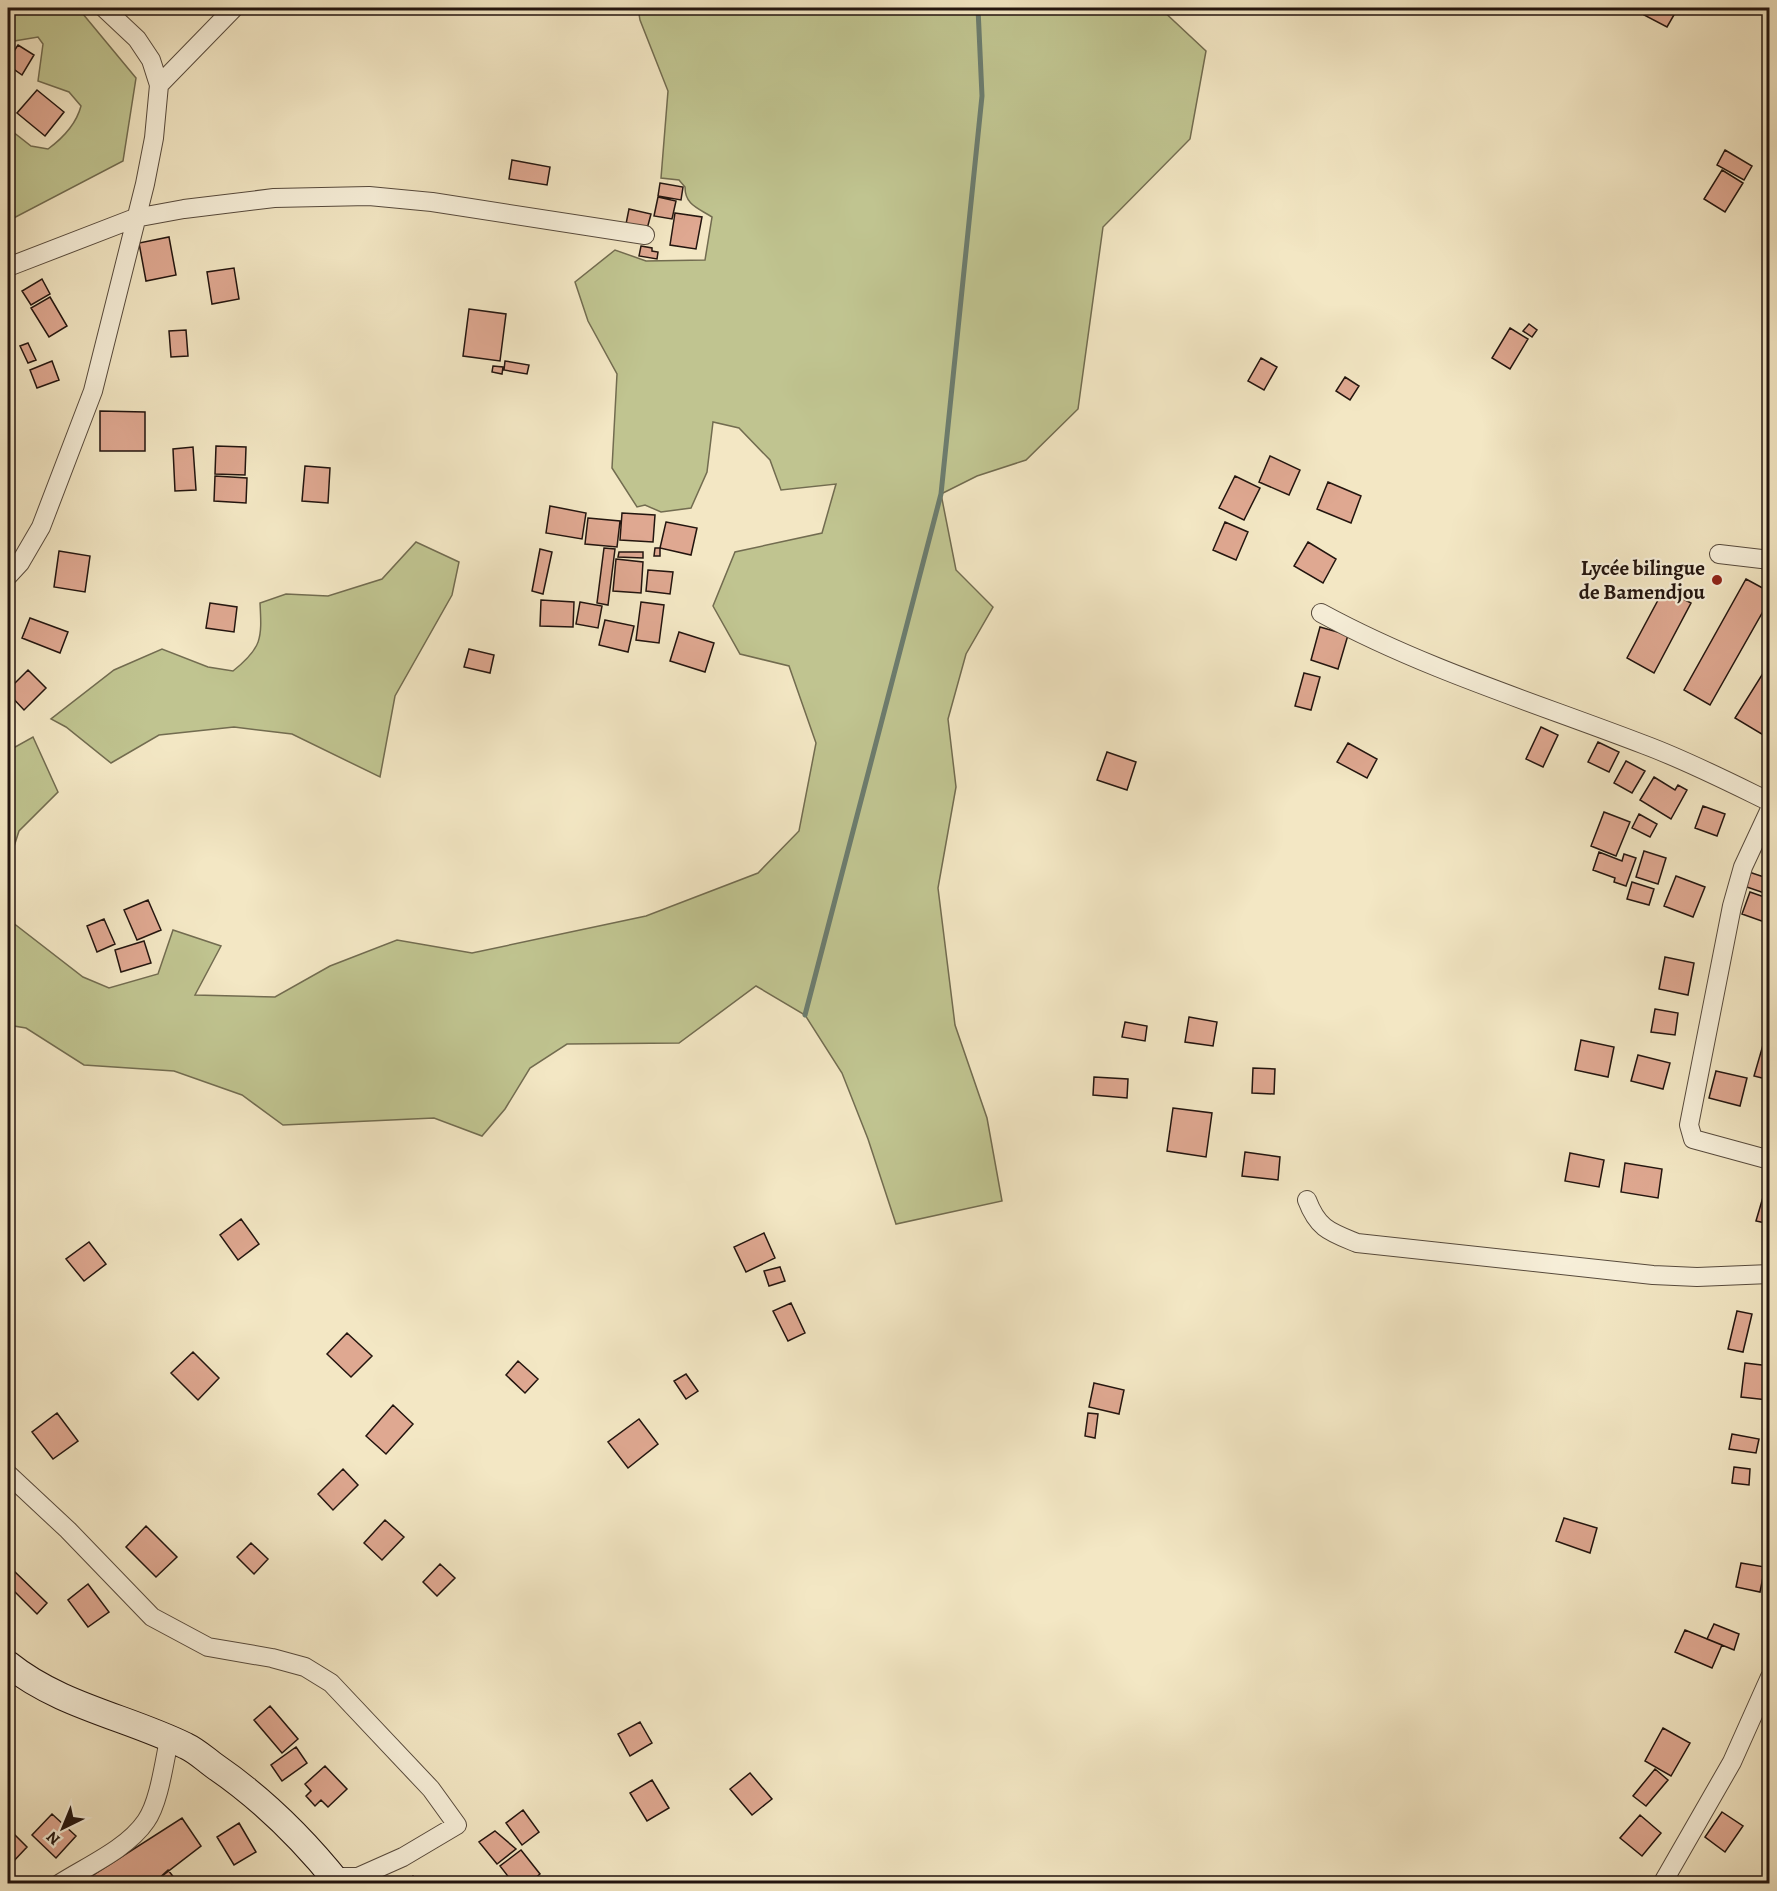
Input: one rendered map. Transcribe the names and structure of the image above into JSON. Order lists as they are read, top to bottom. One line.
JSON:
{"places":["Lycée bilingue de Bamendjou"],"north":"bottom left"}
